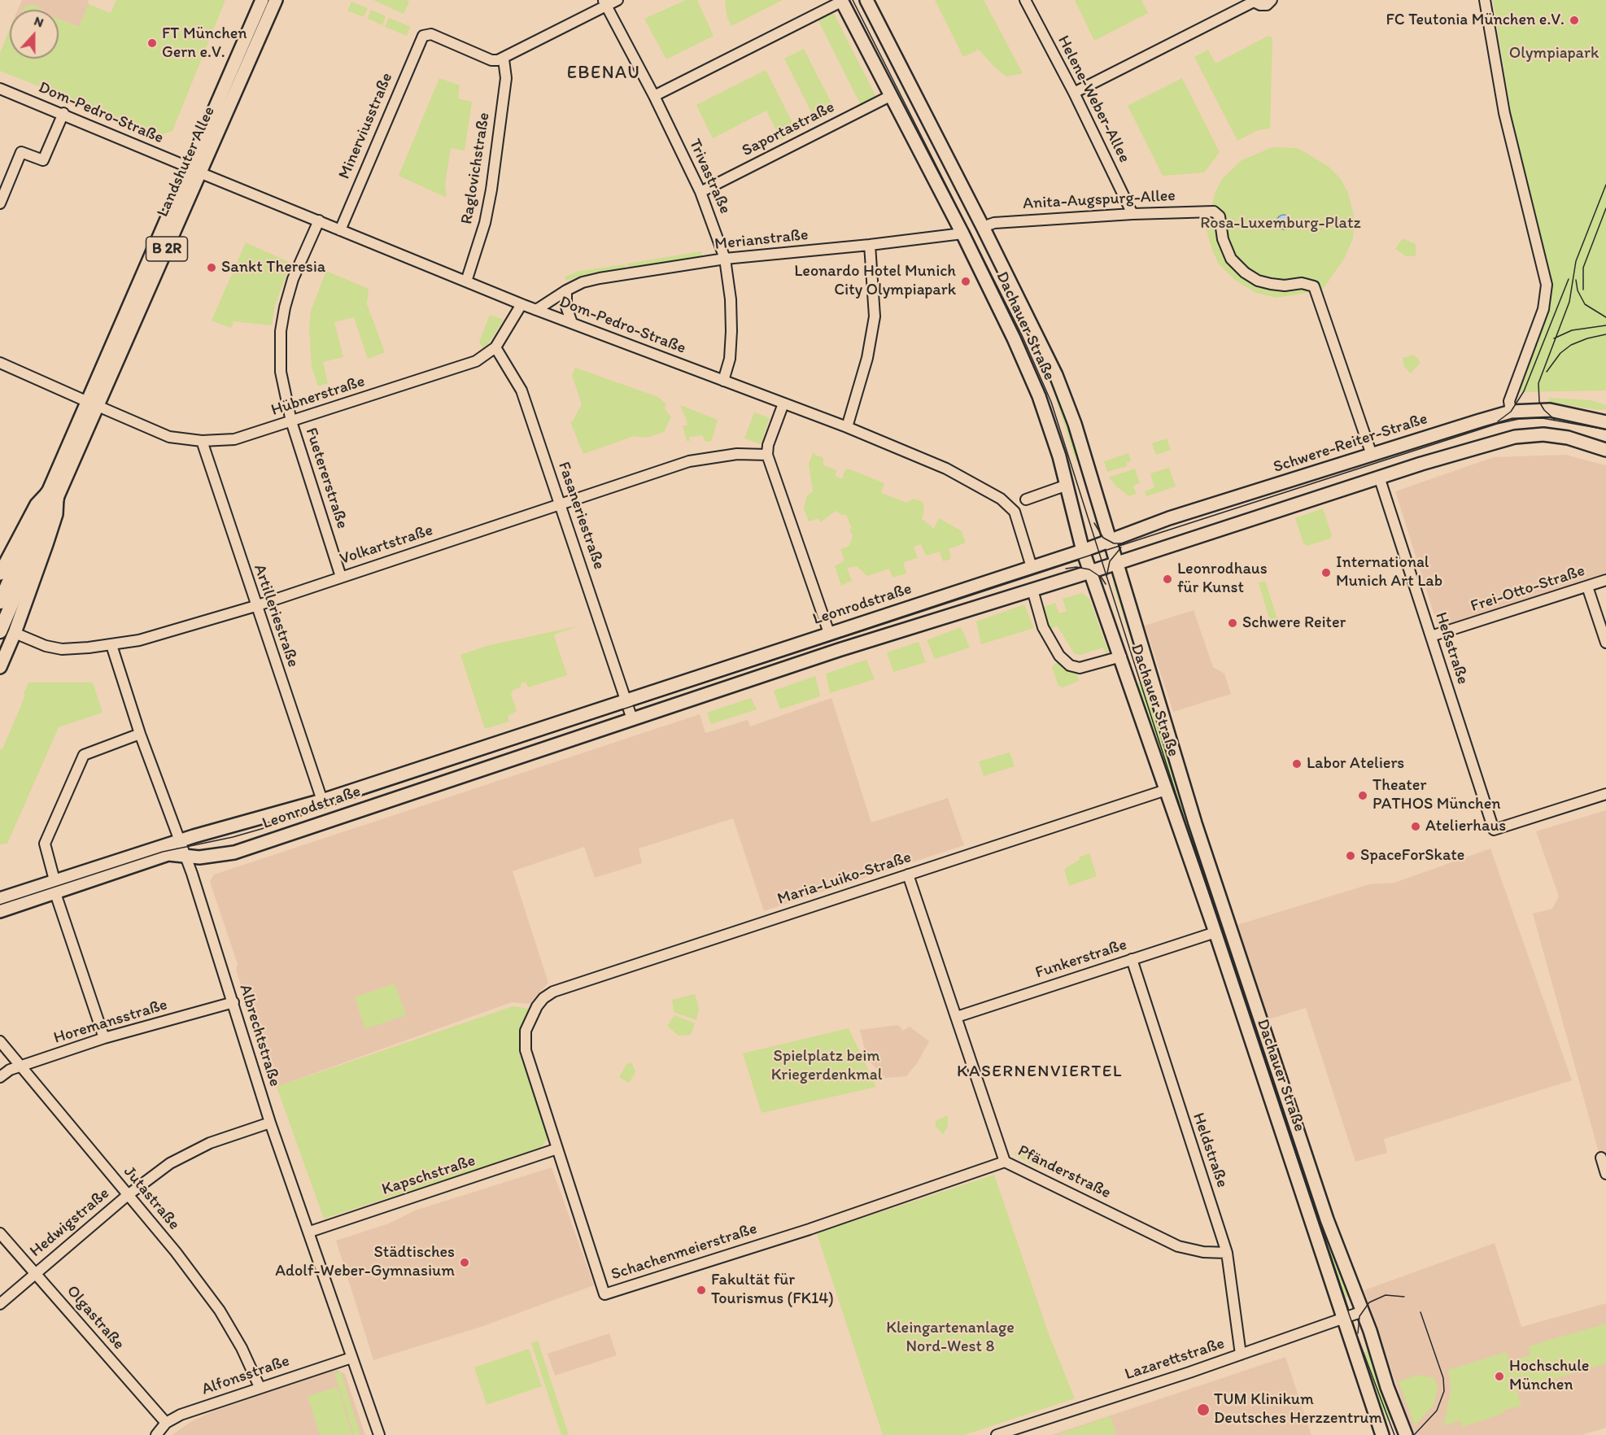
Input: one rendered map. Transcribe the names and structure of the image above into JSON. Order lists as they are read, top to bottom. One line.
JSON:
{"streets":{"highway":["Landshuter Allee","B 2R"],"main road":["Dachauer Straße","Schwere-Reiter-Straße","Leonrodstraße"],"street":["Helene-Weber-Allee","Dom-Pedro-Straße","Minerviusstraße","Saportastraße","Raglovichstraße","Trivastraße","Anita-Augspurg-Allee","Merianstraße","Hübnerstraße","Fuetererstraße","Fasaneriestraße","Volkartstraße","Frei-Otto-Straße","Artilleriestraße","Heßstraße","Maria-Luiko-Straße","Funkerstraße","Horemansstraße","Albrechtstraße","Heldstraße","Pfänderstraße","Kapschstraße","Jutastraße","Hedwigstraße","Schachenmeierstraße","Olgastraße","Lazarettstraße","Alfonsstraße"]},"crossings":[["Helene-Weber-Allee","Anita-Augspurg-Allee"],["Dom-Pedro-Straße","Minerviusstraße"],["Dom-Pedro-Straße","Landshuter Allee"],["Dom-Pedro-Straße","Raglovichstraße"],["Dom-Pedro-Straße","Trivastraße"],["Dom-Pedro-Straße","Merianstraße"],["Dom-Pedro-Straße","Hübnerstraße"],["Dom-Pedro-Straße","Fuetererstraße"],["Minerviusstraße","Raglovichstraße"],["Saportastraße","Trivastraße"],["Saportastraße","Dachauer Straße"],["Landshuter Allee","Hübnerstraße"],["Landshuter Allee","Volkartstraße"],["Trivastraße","Merianstraße"],["Anita-Augspurg-Allee","Dachauer Straße"],["Anita-Augspurg-Allee","Schwere-Reiter-Straße"],["Merianstraße","Dachauer Straße"],["Dachauer Straße","Schwere-Reiter-Straße"],["Dachauer Straße","Leonrodstraße"],["Dachauer Straße","Maria-Luiko-Straße"],["Dachauer Straße","Funkerstraße"],["Dachauer Straße","Lazarettstraße"],["Hübnerstraße","Fuetererstraße"],["Hübnerstraße","Fasaneriestraße"],["Hübnerstraße","Artilleriestraße"],["Schwere-Reiter-Straße","Leonrodstraße"],["Fuetererstraße","Volkartstraße"],["Fasaneriestraße","Volkartstraße"],["Fasaneriestraße","Leonrodstraße"],["Volkartstraße","Artilleriestraße"],["Volkartstraße","Albrechtstraße"],["Frei-Otto-Straße","Heßstraße"],["Leonrodstraße","Artilleriestraße"],["Leonrodstraße","Albrechtstraße"],["Maria-Luiko-Straße","Pfänderstraße"],["Maria-Luiko-Straße","Schachenmeierstraße"],["Funkerstraße","Heldstraße"],["Funkerstraße","Pfänderstraße"],["Horemansstraße","Albrechtstraße"],["Horemansstraße","Jutastraße"],["Albrechtstraße","Kapschstraße"],["Albrechtstraße","Hedwigstraße"],["Albrechtstraße","Alfonsstraße"],["Heldstraße","Pfänderstraße"],["Heldstraße","Lazarettstraße"],["Pfänderstraße","Schachenmeierstraße"],["Kapschstraße","Schachenmeierstraße"],["Jutastraße","Hedwigstraße"],["Jutastraße","Alfonsstraße"],["Hedwigstraße","Olgastraße"],["Olgastraße","Alfonsstraße"]],"districts":["EBENAU","KASERNENVIERTEL"],"parks":["Olympiapark","Rosa-Luxemburg-Platz","Spielplatz beim Kriegerdenkmal","Kleingartenanlage Nord-West 8"],"places":["FC Teutonia München e.V.","FT München Gern e.V.","Sankt Theresia","Leonardo Hotel Munich City Olympiapark","International Munich Art Lab","Leonrodhaus für Kunst","Schwere Reiter","Labor Ateliers","Theater PATHOS München","Atelierhaus","SpaceForSkate","Städtisches Adolf-Weber-Gymnasium","Fakultät für Tourismus (FK14)","Hochschule München","TUM Klinikum Deutsches Herzzentrum"],"north":"top"}
